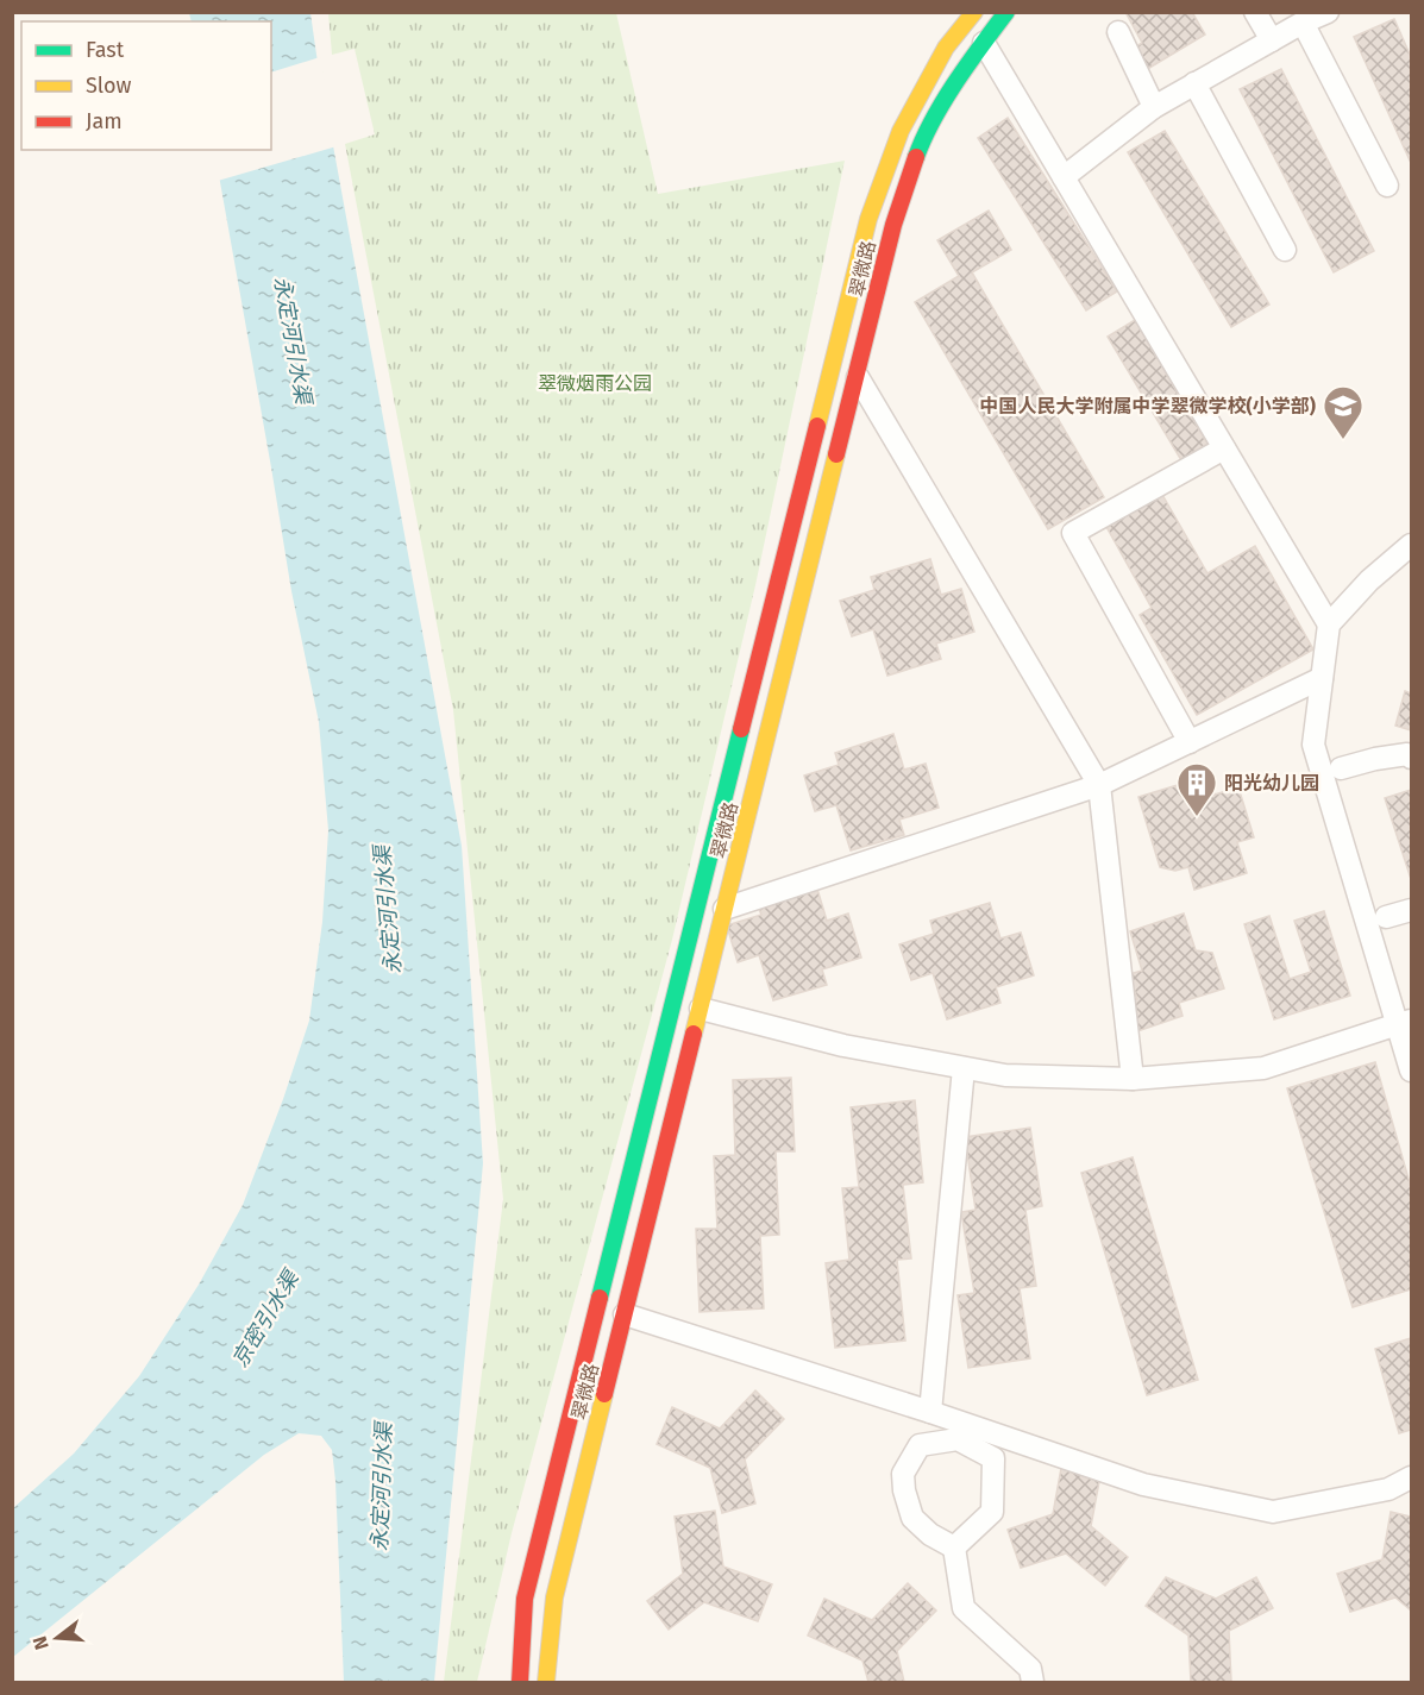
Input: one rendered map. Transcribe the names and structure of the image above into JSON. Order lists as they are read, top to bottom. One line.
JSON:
{"streets":{"main road":["翠微路"]},"water":["永定河引水渠","京密引水渠"],"parks":["翠微烟雨公园"],"places":{"school or university":["中国人民大学附属中学翠微学校(小学部)"],"building":["阳光幼儿园"]},"legend":["Fast","Slow","Jam"],"north":"left"}
